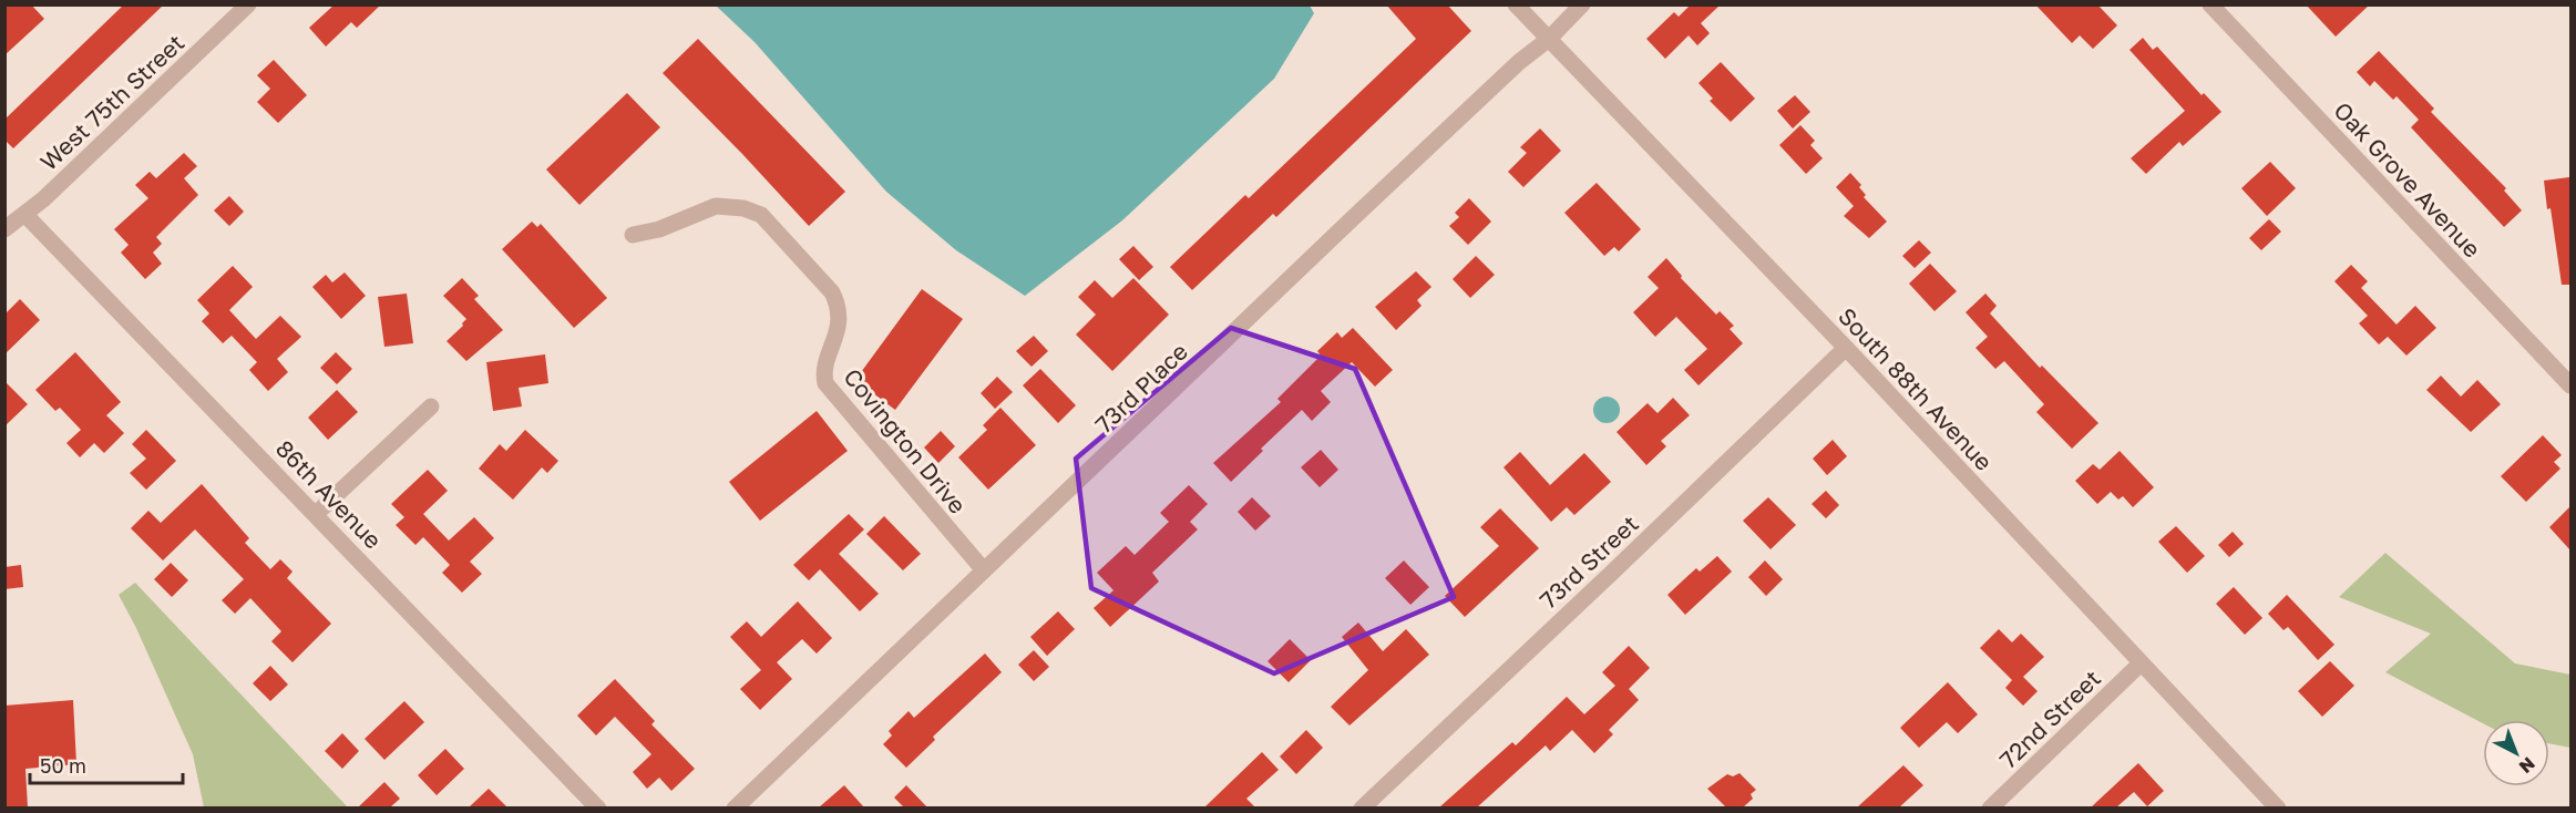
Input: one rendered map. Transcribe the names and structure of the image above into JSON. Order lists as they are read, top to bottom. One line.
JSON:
{"streets":{"street":["West 75th Street","Oak Grove Avenue","73rd Place","South 88th Avenue","Covington Drive","86th Avenue","73rd Street","72nd Street"]},"crossings":[["West 75th Street","86th Avenue"],["73rd Place","South 88th Avenue"],["73rd Place","Covington Drive"],["South 88th Avenue","73rd Street"],["South 88th Avenue","72nd Street"]],"scale_bar":"50 m","north":"bottom right"}
